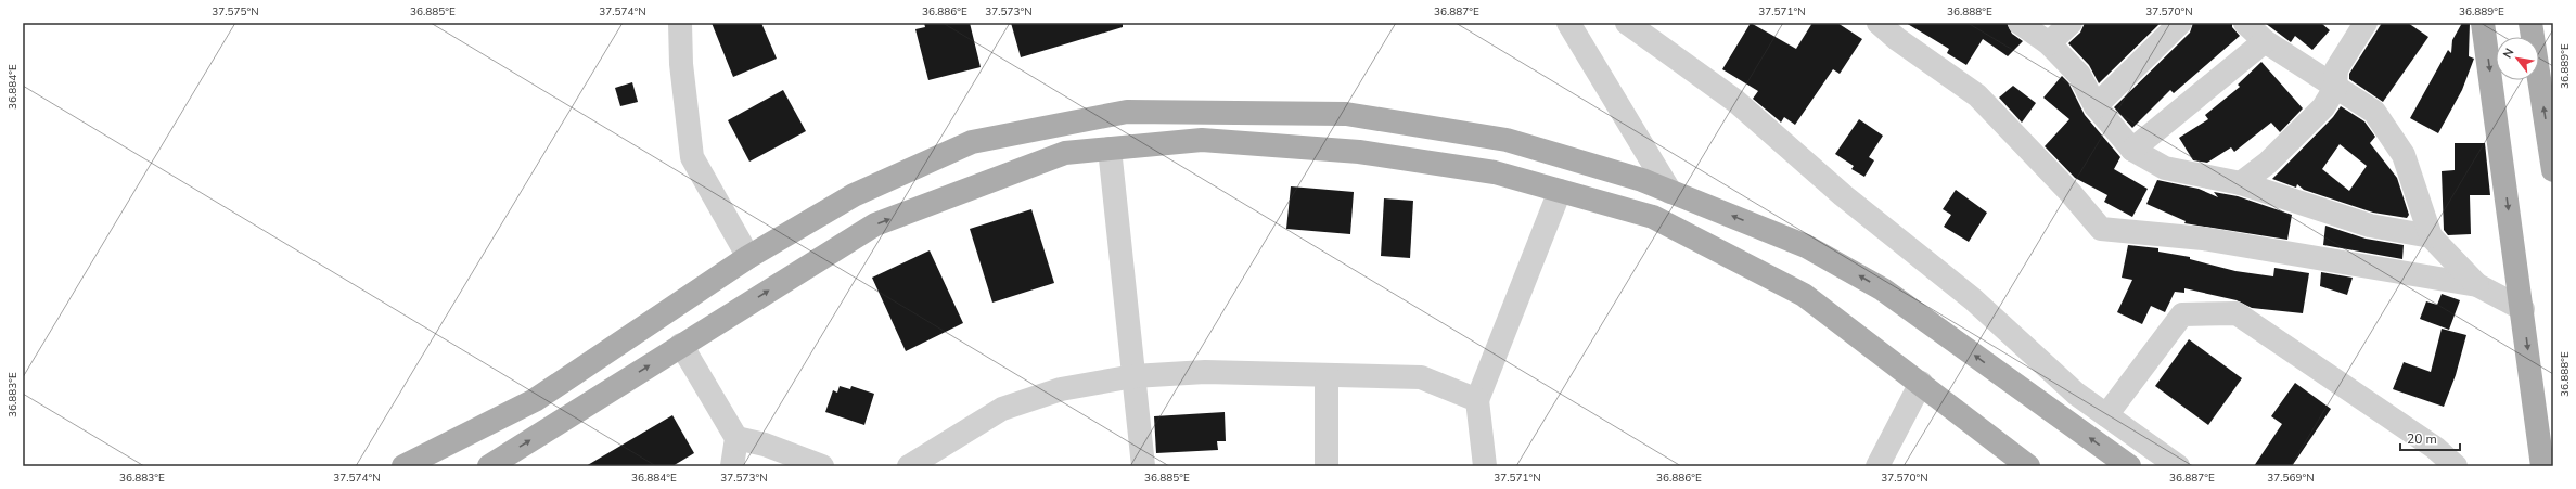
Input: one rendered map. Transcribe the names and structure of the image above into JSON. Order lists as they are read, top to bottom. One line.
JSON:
{"scale_bar":"20 m","north":"top left","coordinates":["37.575°N","36.885°E","37.574°N","36.886°E","37.573°N","36.887°E","37.571°N","36.888°E","37.570°N","36.889°E","36.884°E","36.883°E","37.569°N"]}
